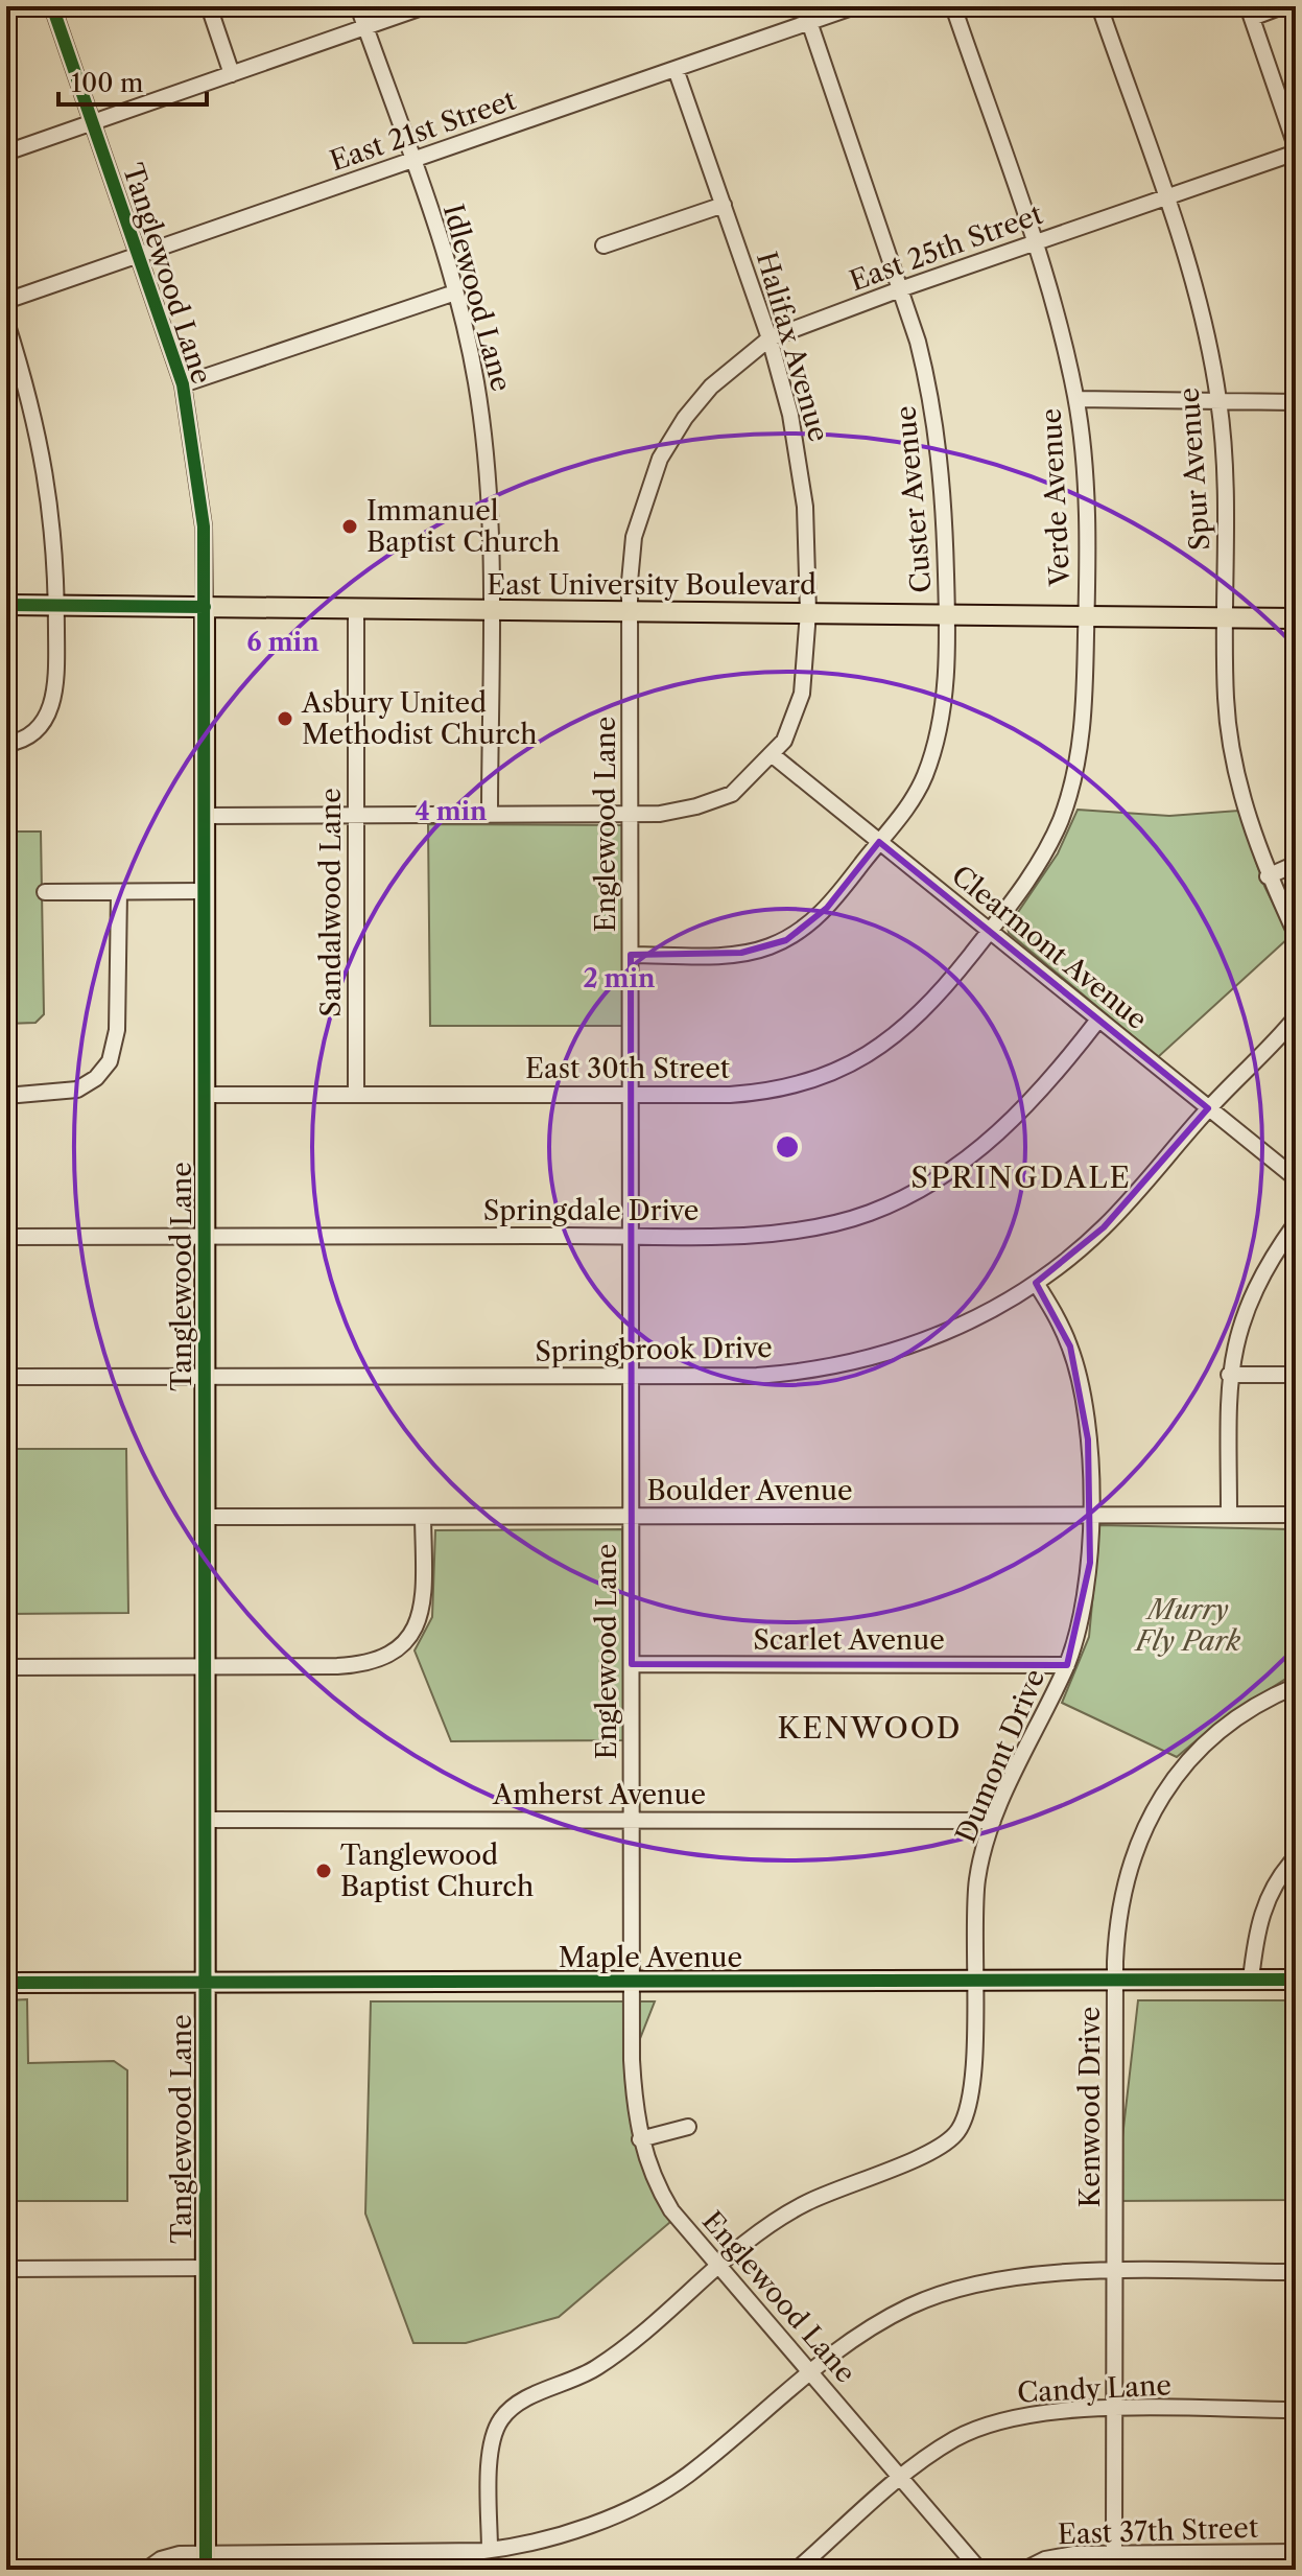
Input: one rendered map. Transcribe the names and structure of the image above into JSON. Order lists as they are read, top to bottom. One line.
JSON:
{"streets":{"main road":["Tanglewood Lane","East University Boulevard","Maple Avenue"],"street":["East 21st Street","East 25th Street","Idlewood Lane","Halifax Avenue","Spur Avenue","Verde Avenue","Custer Avenue","Englewood Lane","Sandalwood Lane","Clearmont Avenue","East 30th Street","Springdale Drive","Springbrook Drive","Boulder Avenue","Scarlet Avenue","Dumont Drive","Amherst Avenue","Kenwood Drive","Candy Lane","East 37th Street"]},"crossings":[["East 21st Street","Tanglewood Lane"],["East 21st Street","Idlewood Lane"],["East 21st Street","Halifax Avenue"],["East 21st Street","Custer Avenue"],["East 25th Street","Halifax Avenue"],["East 25th Street","Spur Avenue"],["East 25th Street","Verde Avenue"],["East 25th Street","Custer Avenue"],["East 25th Street","Englewood Lane"],["Tanglewood Lane","Halifax Avenue"],["Tanglewood Lane","East University Boulevard"],["Tanglewood Lane","East 30th Street"],["Tanglewood Lane","Springdale Drive"],["Tanglewood Lane","Springbrook Drive"],["Tanglewood Lane","Boulder Avenue"],["Tanglewood Lane","Amherst Avenue"],["Tanglewood Lane","Maple Avenue"],["Idlewood Lane","Halifax Avenue"],["Idlewood Lane","East University Boulevard"],["Halifax Avenue","East University Boulevard"],["Halifax Avenue","Englewood Lane"],["Halifax Avenue","Sandalwood Lane"],["Halifax Avenue","Clearmont Avenue"],["Spur Avenue","East University Boulevard"],["Verde Avenue","East University Boulevard"],["Verde Avenue","Clearmont Avenue"],["Verde Avenue","East 30th Street"],["Custer Avenue","East University Boulevard"],["Custer Avenue","Englewood Lane"],["Custer Avenue","Clearmont Avenue"],["East University Boulevard","Englewood Lane"],["East University Boulevard","Sandalwood Lane"],["Englewood Lane","East 30th Street"],["Englewood Lane","Springdale Drive"],["Englewood Lane","Springbrook Drive"],["Englewood Lane","Boulder Avenue"],["Englewood Lane","Scarlet Avenue"],["Englewood Lane","Dumont Drive"],["Englewood Lane","Amherst Avenue"],["Englewood Lane","Maple Avenue"],["Englewood Lane","Candy Lane"],["Sandalwood Lane","East 30th Street"],["Clearmont Avenue","East 30th Street"],["Clearmont Avenue","Springdale Drive"],["Clearmont Avenue","Springbrook Drive"],["Springbrook Drive","Dumont Drive"],["Boulder Avenue","Dumont Drive"],["Scarlet Avenue","Dumont Drive"],["Dumont Drive","Amherst Avenue"],["Dumont Drive","Maple Avenue"],["Maple Avenue","Kenwood Drive"],["Kenwood Drive","Candy Lane"],["Kenwood Drive","East 37th Street"]],"districts":["SPRINGDALE","KENWOOD"],"parks":["Murry Fly Park"],"places":["Immanuel Baptist Church","Asbury United Methodist Church","Tanglewood Baptist Church"],"scale_bar":"100 m","rings":["6 min","4 min","2 min"]}
